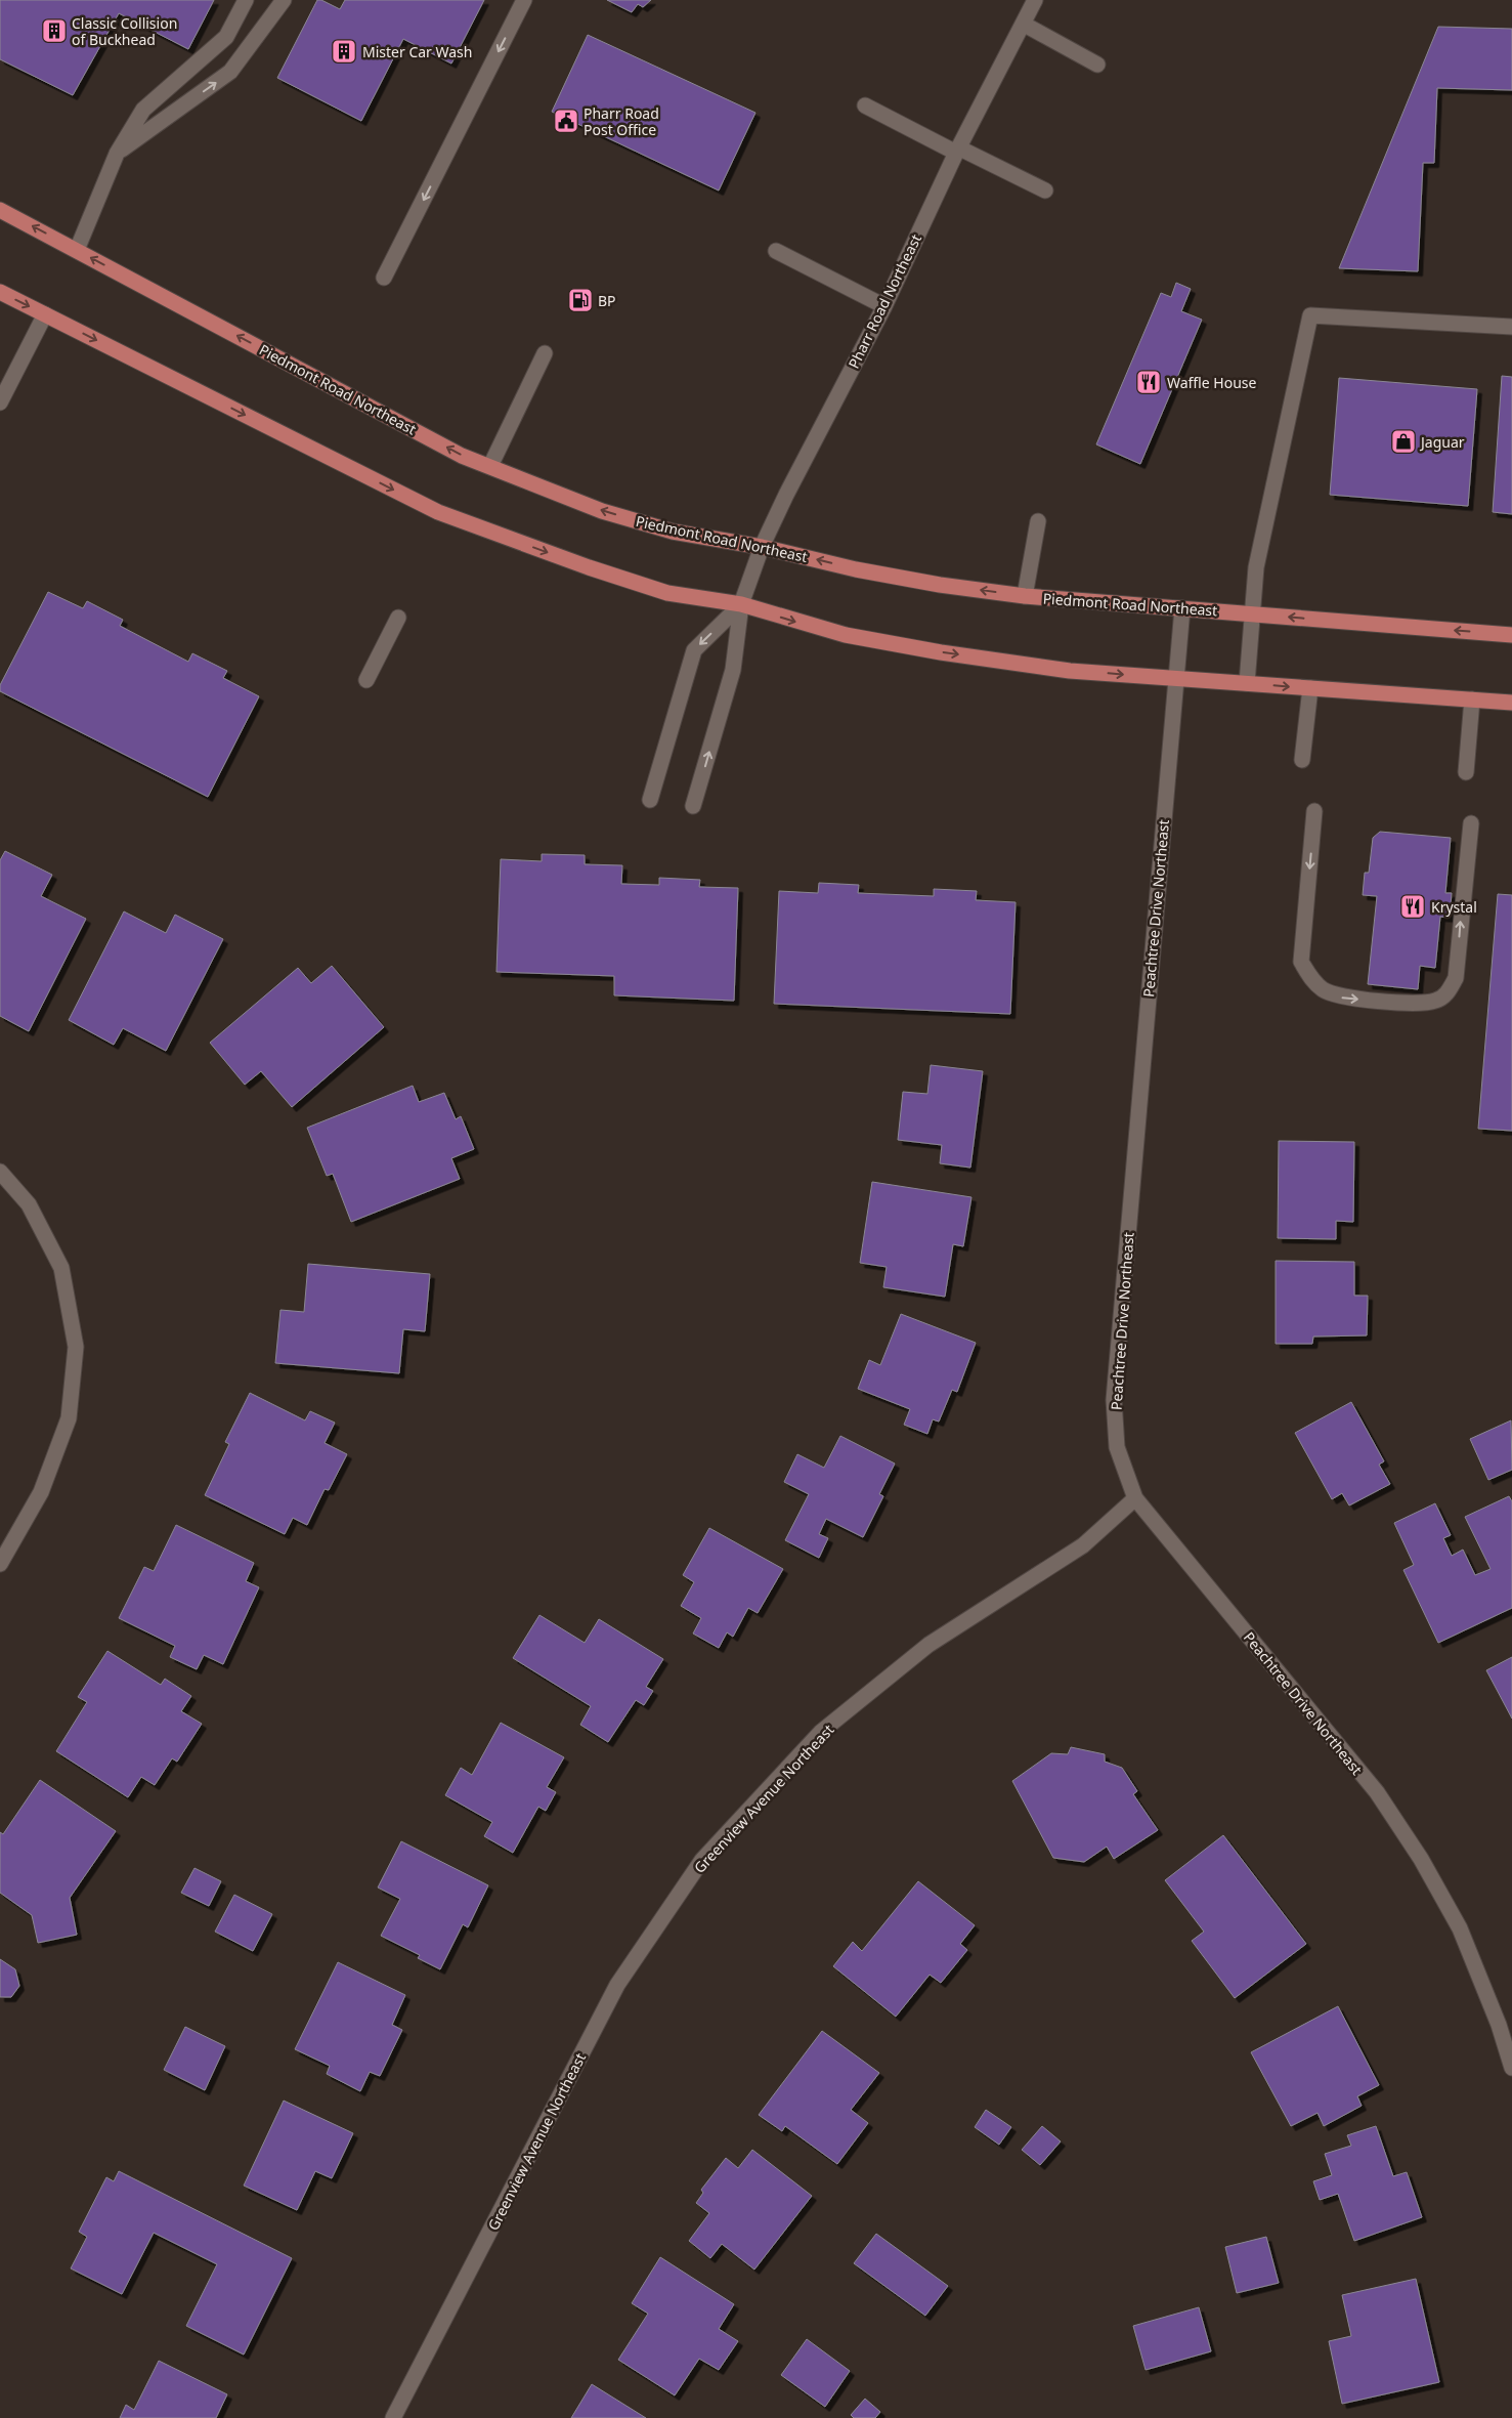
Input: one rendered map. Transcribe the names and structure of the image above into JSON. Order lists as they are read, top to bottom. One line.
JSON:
{"streets":{"main road":["Piedmont Road Northeast"],"street":["Pharr Road Northeast","Peachtree Drive Northeast","Greenview Avenue Northeast"]},"crossings":[["Pharr Road Northeast","Piedmont Road Northeast"],["Piedmont Road Northeast","Peachtree Drive Northeast"],["Peachtree Drive Northeast","Greenview Avenue Northeast"]],"places":{"building":["Classic Collision of Buckhead","Mister Car Wash"],"public building":["Pharr Road Post Office"],"fuel station":["BP"],"restaurant":["Waffle House","Krystal"],"shop":["Jaguar"]}}
